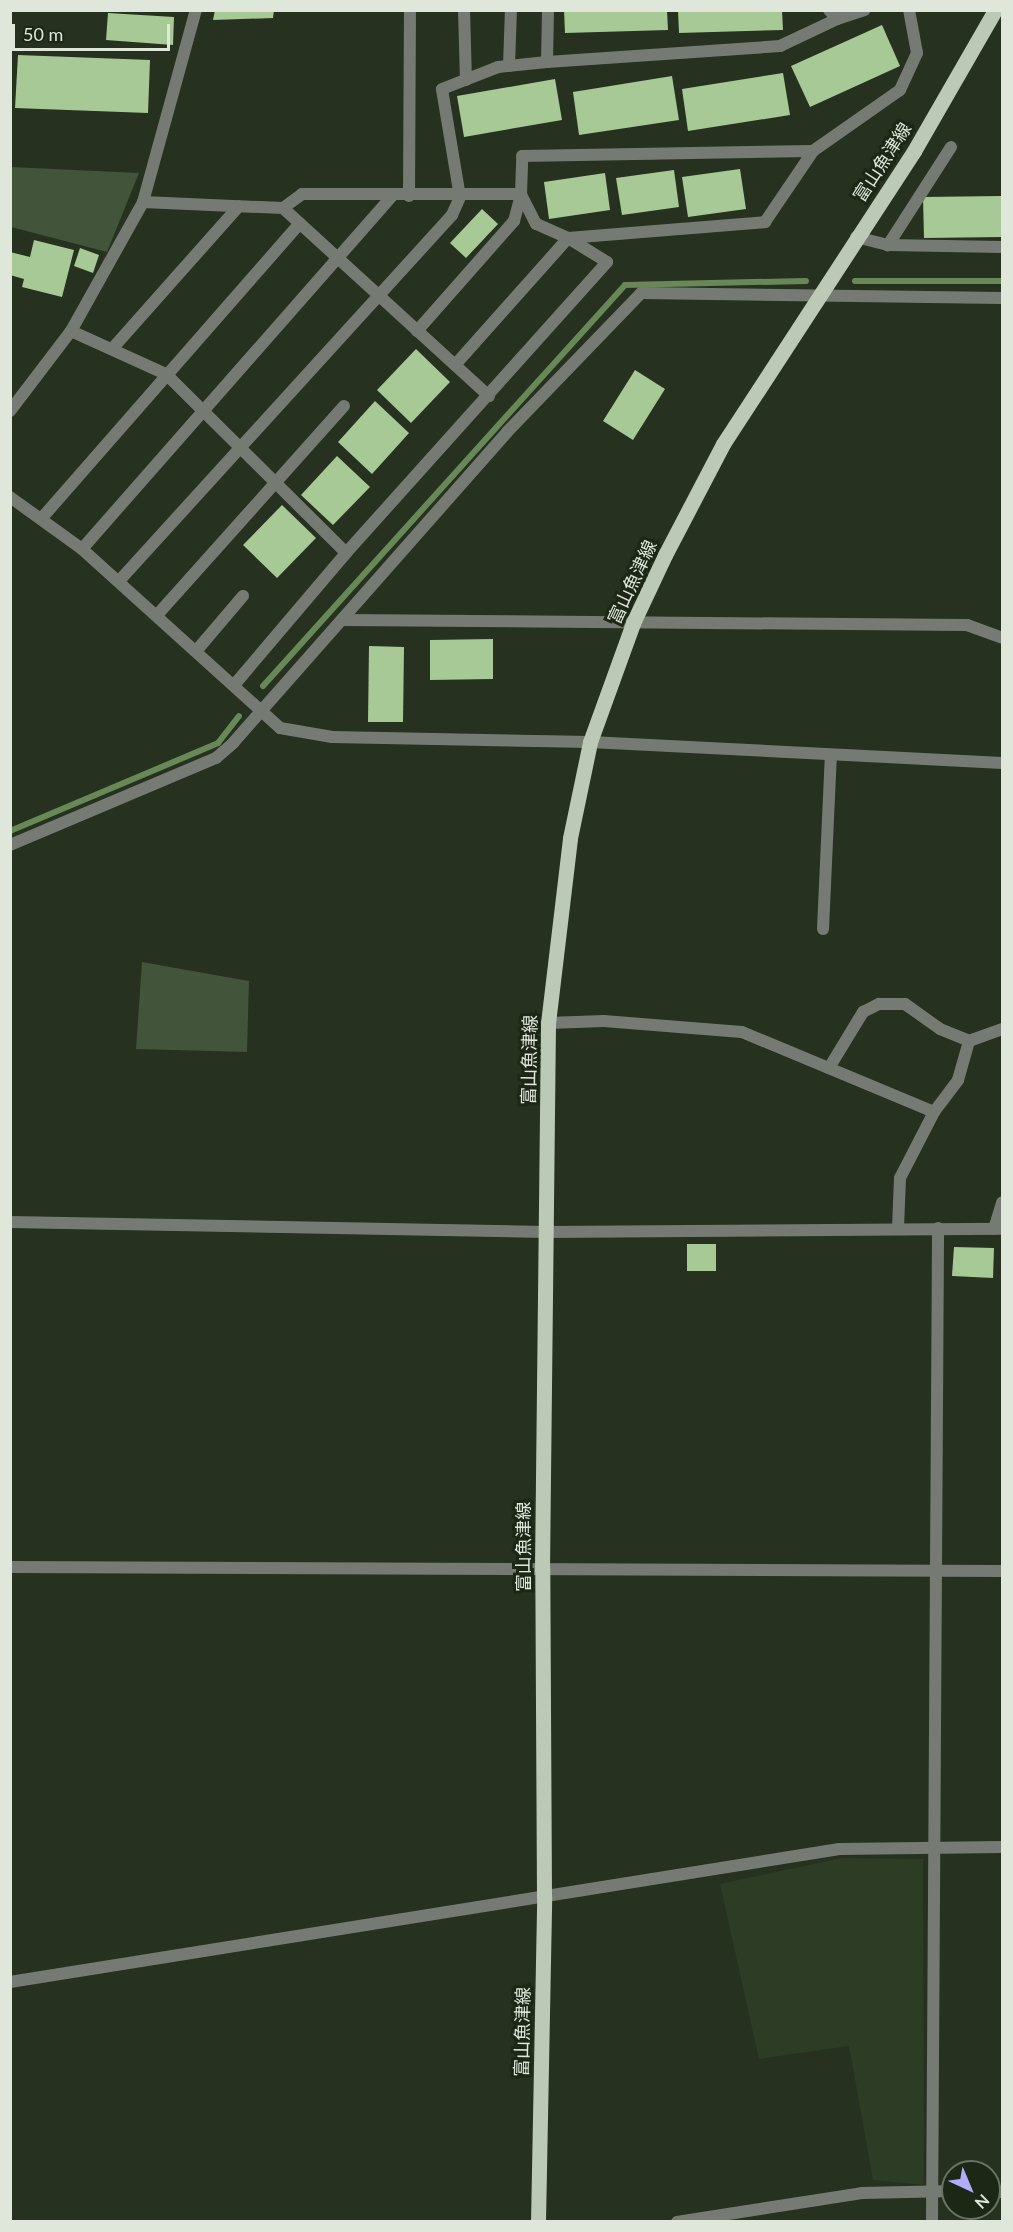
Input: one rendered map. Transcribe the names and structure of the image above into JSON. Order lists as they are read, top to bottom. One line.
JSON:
{"streets":{"main road":["富山魚津線"]},"scale_bar":"50 m","north":"bottom right"}
